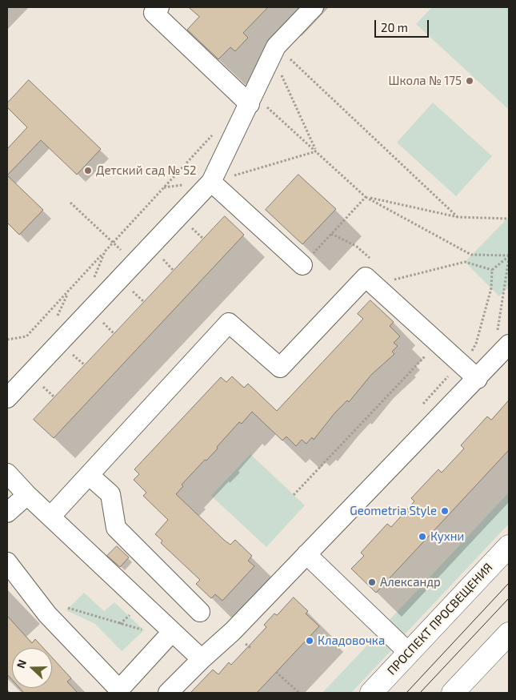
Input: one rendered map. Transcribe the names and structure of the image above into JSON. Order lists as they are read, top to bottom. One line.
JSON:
{"streets":{"main road":["ПРОСПЕКТ ПРОСВЕЩЕНИЯ"]},"places":["Школа № 175","Детский сад № 52","Geometria Style","Кухни","Александр","Кладовочка"],"scale_bar":"20 m","north":"left"}
